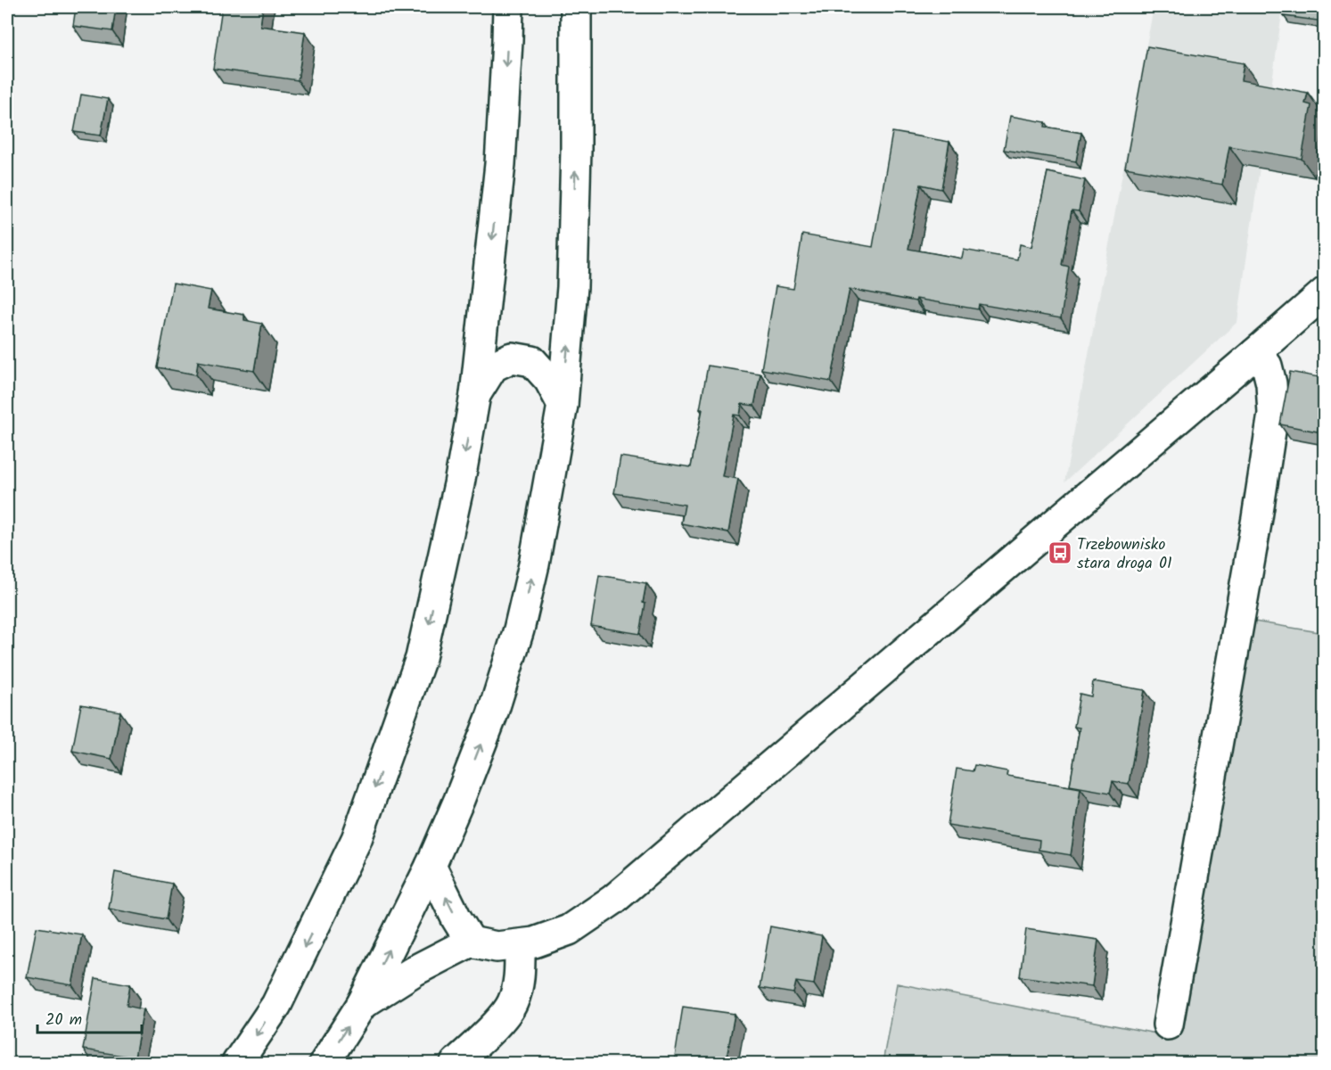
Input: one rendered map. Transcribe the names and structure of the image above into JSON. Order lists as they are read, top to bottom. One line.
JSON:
{"places":{"bus stop":["Trzebownisko stara droga 01"]},"scale_bar":"20 m"}
